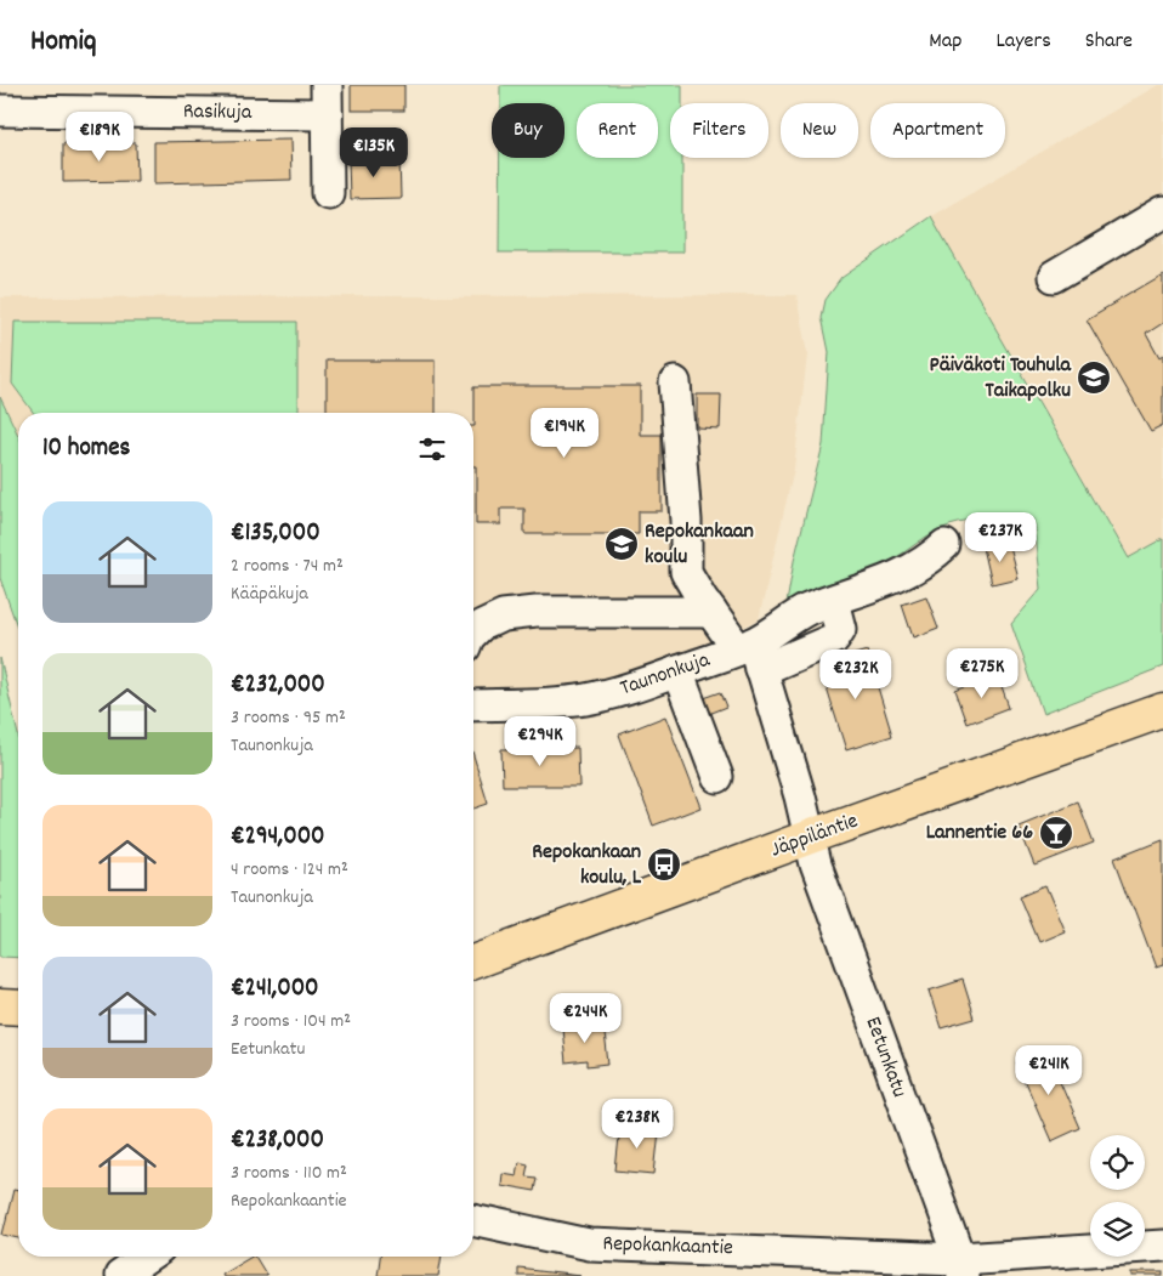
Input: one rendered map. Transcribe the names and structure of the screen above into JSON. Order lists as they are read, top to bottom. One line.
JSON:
{"streets":{"main road":["Jäppiläntie"],"street":["Rasikuja","Taunonkuja","Eetunkatu","Repokankaantie"]},"crossings":[["Jäppiläntie","Eetunkatu"],["Eetunkatu","Repokankaantie"]],"places":{"school or university":["Päiväkoti Touhula Taikapolku","Repokankaan koulu"],"bar":["Lannentie 66"],"bus stop":["Repokankaan koulu, L"]},"page":{"header":"Homiq","nav":["Map","Layers","Share"],"chip":["Buy","Rent","Filters","New","Apartment"],"price":["€189K","€135K","€194K","€237K","€275K","€232K","€294K","€244K","€241K","€238K"],"heading":"10 homes","list":[{"name":"€135,000","note":"2 rooms · 74 m² · Kääpäkuja"},{"name":"€232,000","note":"3 rooms · 95 m² · Taunonkuja"},{"name":"€294,000","note":"4 rooms · 124 m² · Taunonkuja"},{"name":"€241,000","note":"3 rooms · 104 m² · Eetunkatu"},{"name":"€238,000","note":"3 rooms · 110 m² · Repokankaantie"}]}}
